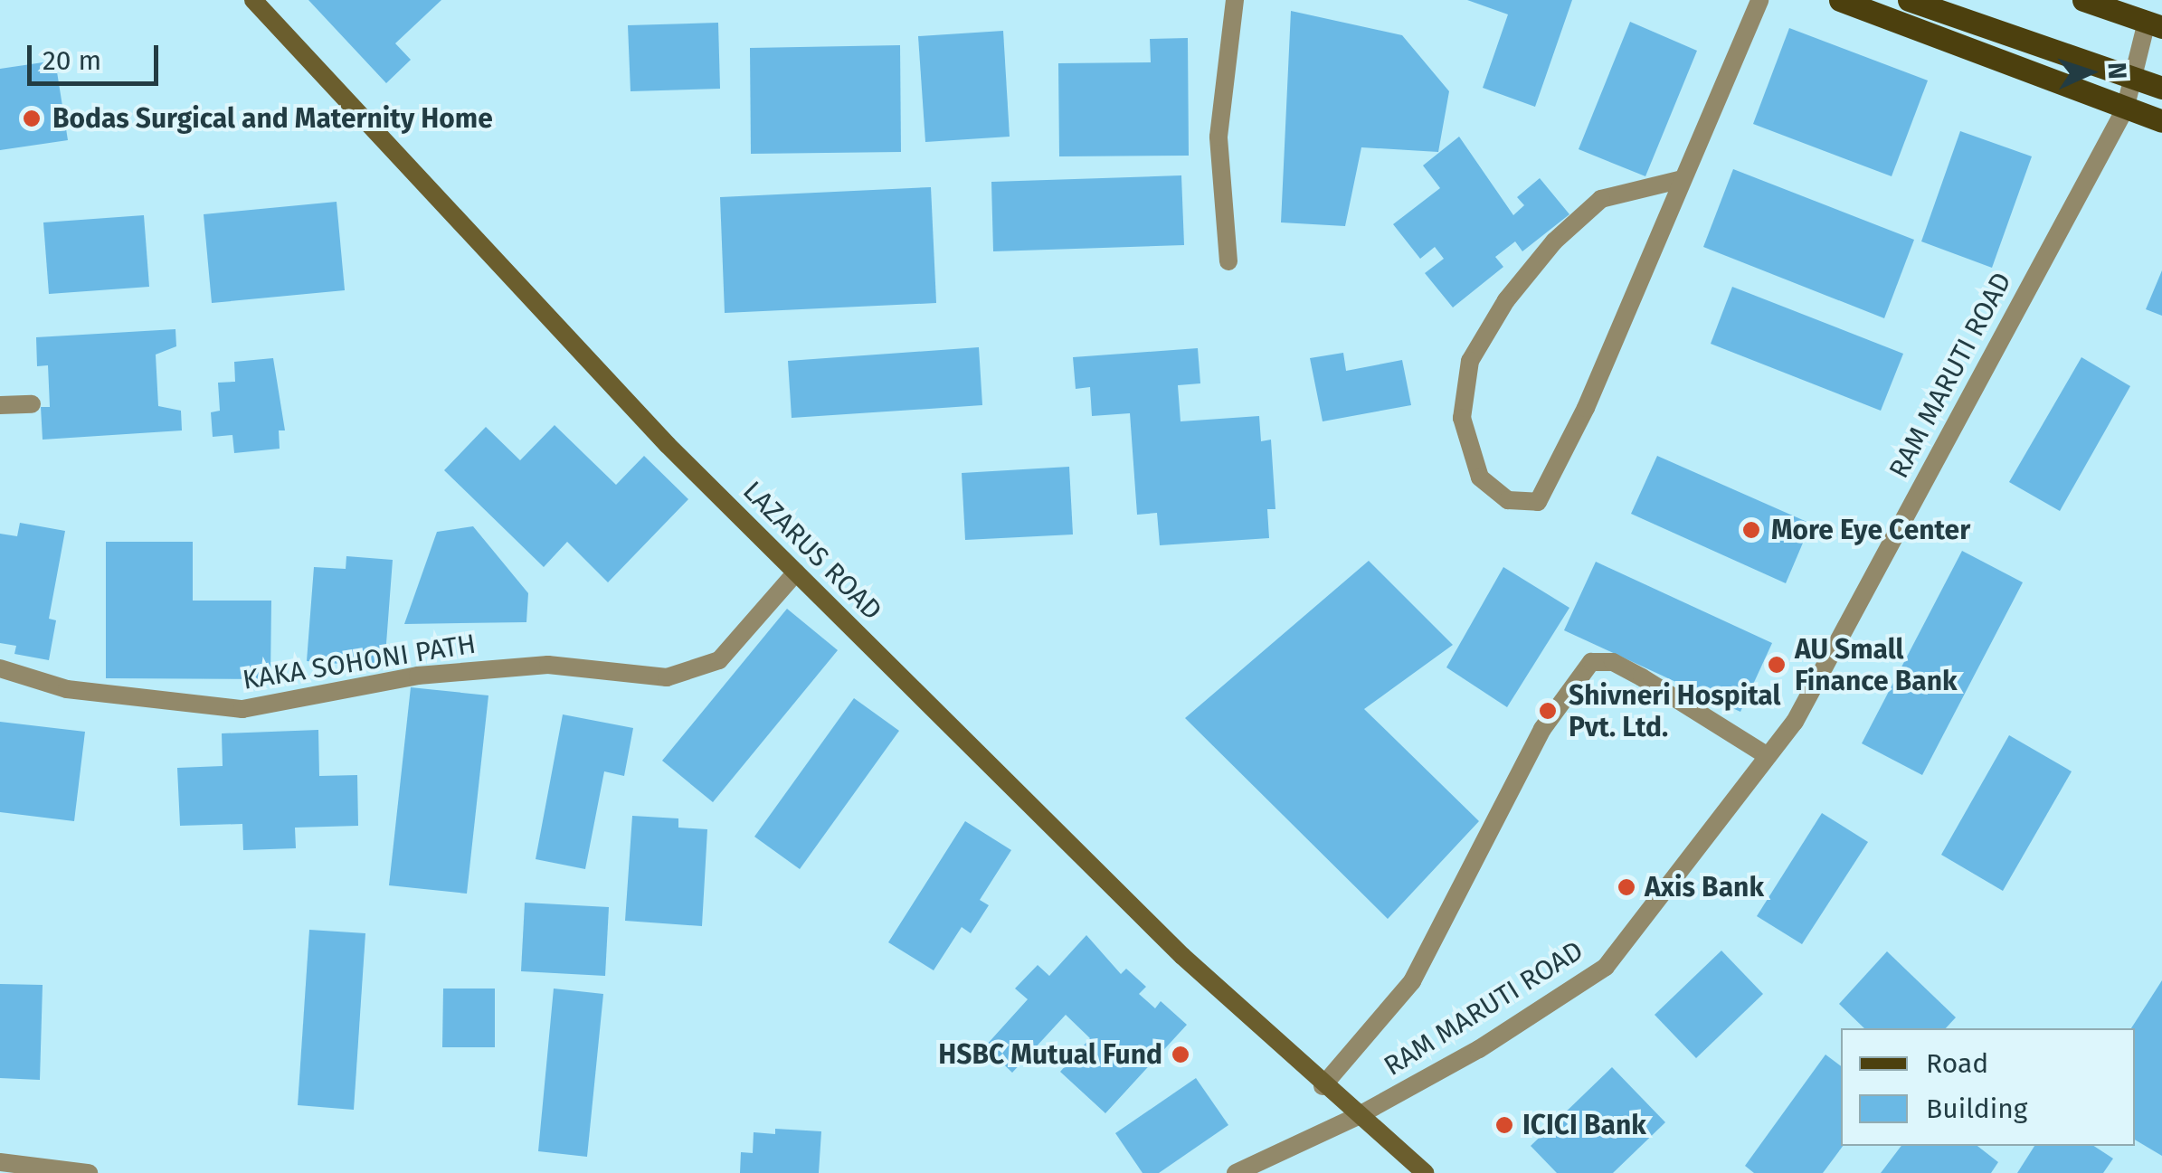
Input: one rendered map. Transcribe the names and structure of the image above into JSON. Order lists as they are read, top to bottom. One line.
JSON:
{"streets":{"main road":["LAZARUS ROAD"],"street":["RAM MARUTI ROAD","KAKA SOHONI PATH"]},"crossings":[["RAM MARUTI ROAD","LAZARUS ROAD"],["LAZARUS ROAD","KAKA SOHONI PATH"]],"places":["Bodas Surgical and Maternity Home","More Eye Center","AU Small Finance Bank","Shivneri Hospital Pvt. Ltd.","Axis Bank","HSBC Mutual Fund","ICICI Bank"],"legend":["Road","Building"],"scale_bar":"20 m","north":"right"}
